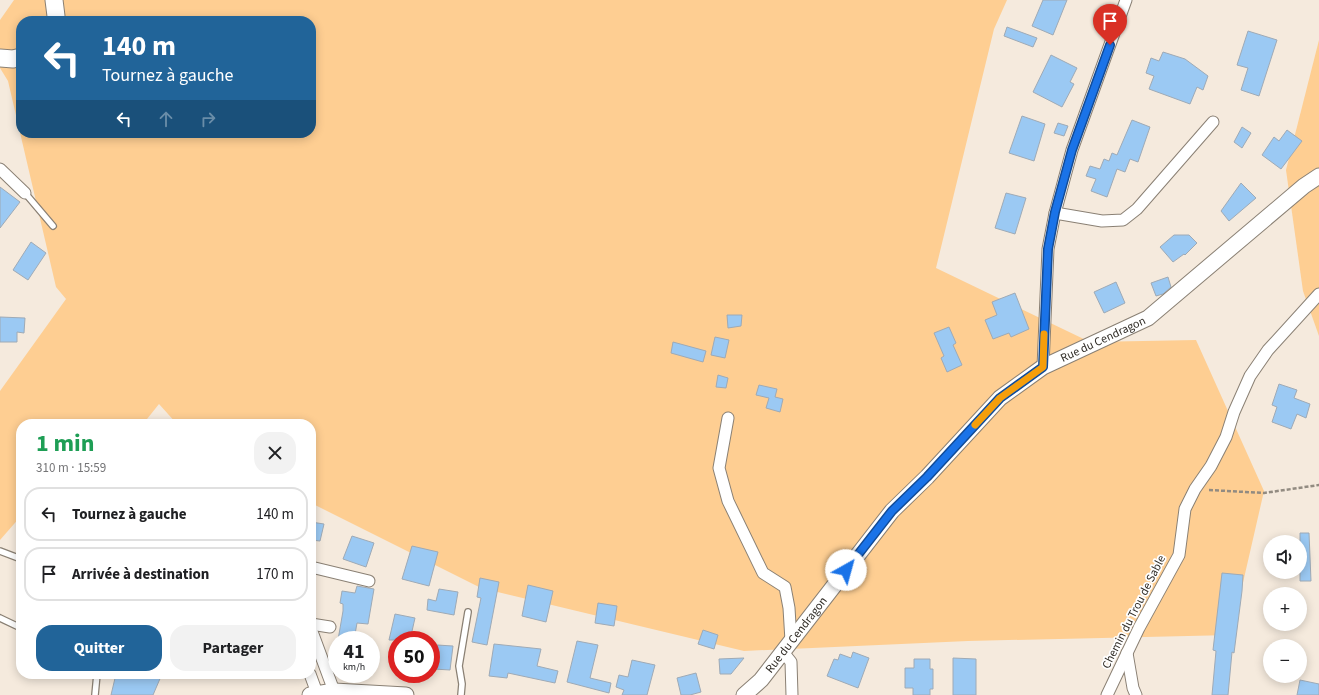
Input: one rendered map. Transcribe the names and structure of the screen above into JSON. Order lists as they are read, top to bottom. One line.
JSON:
{"streets":{"main road":["Rue du Cendragon"],"street":["Chemin du Trou de Sable"]},"page":{"turn":["140 m","Tournez à gauche"],"heading":["1 min","310 m · 15:59"],"list":[{"name":"Tournez à gauche","value":"140 m"},{"name":"Arrivée à destination","value":"170 m"}],"map_buttons":["+","−"],"buttons":["Quitter","Partager"],"speed":"41 km/h","limit":"50"}}
